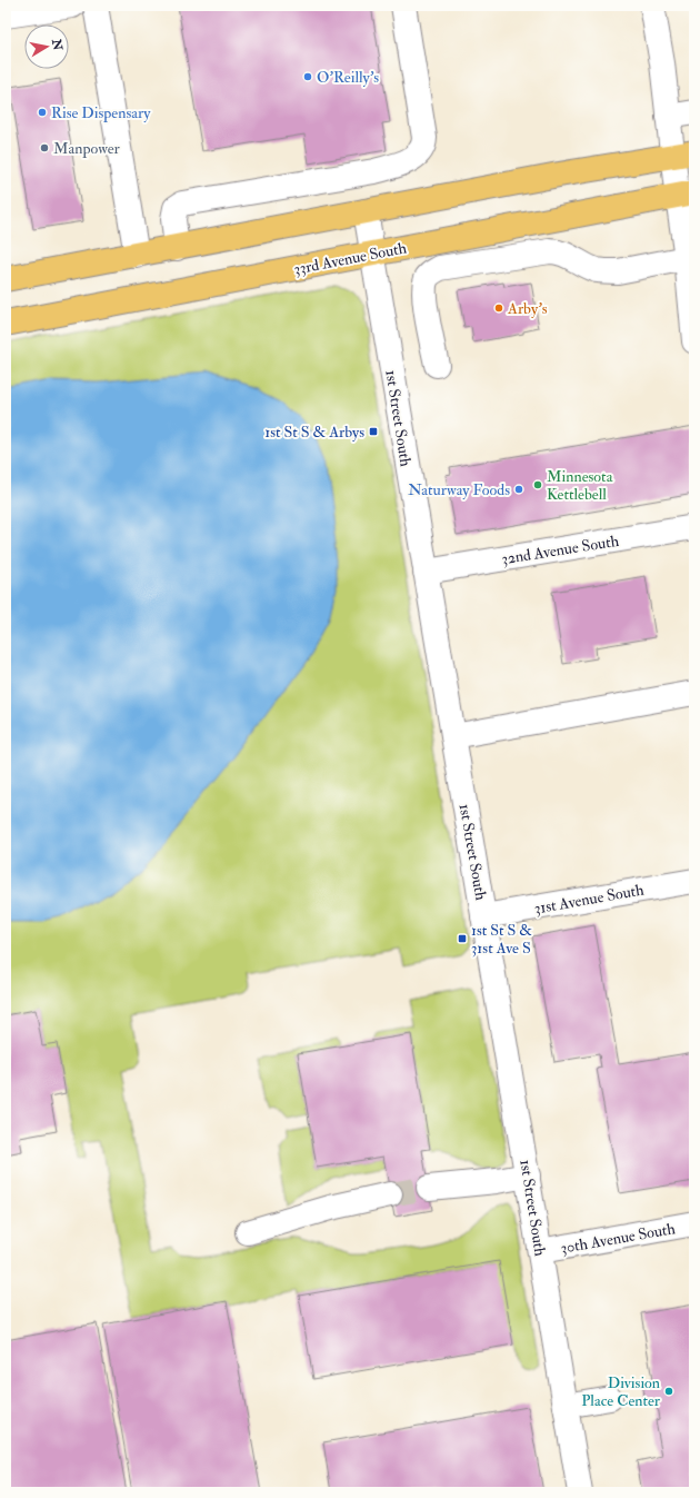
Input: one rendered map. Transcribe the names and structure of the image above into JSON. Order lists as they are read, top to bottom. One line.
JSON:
{"streets":{"main road":["33rd Avenue South"],"street":["1st Street South","32nd Avenue South","31st Avenue South","30th Avenue South"]},"crossings":[["33rd Avenue South","1st Street South"],["1st Street South","32nd Avenue South"],["1st Street South","31st Avenue South"],["1st Street South","30th Avenue South"]],"places":{"other":["O'Reilly's","Rise Dispensary","Manpower","Arby's","Minnesota Kettlebell","Naturway Foods","Division Place Center"],"transit":["1st St S & Arbys","1st St S & 31st Ave S"]},"north":"right"}
